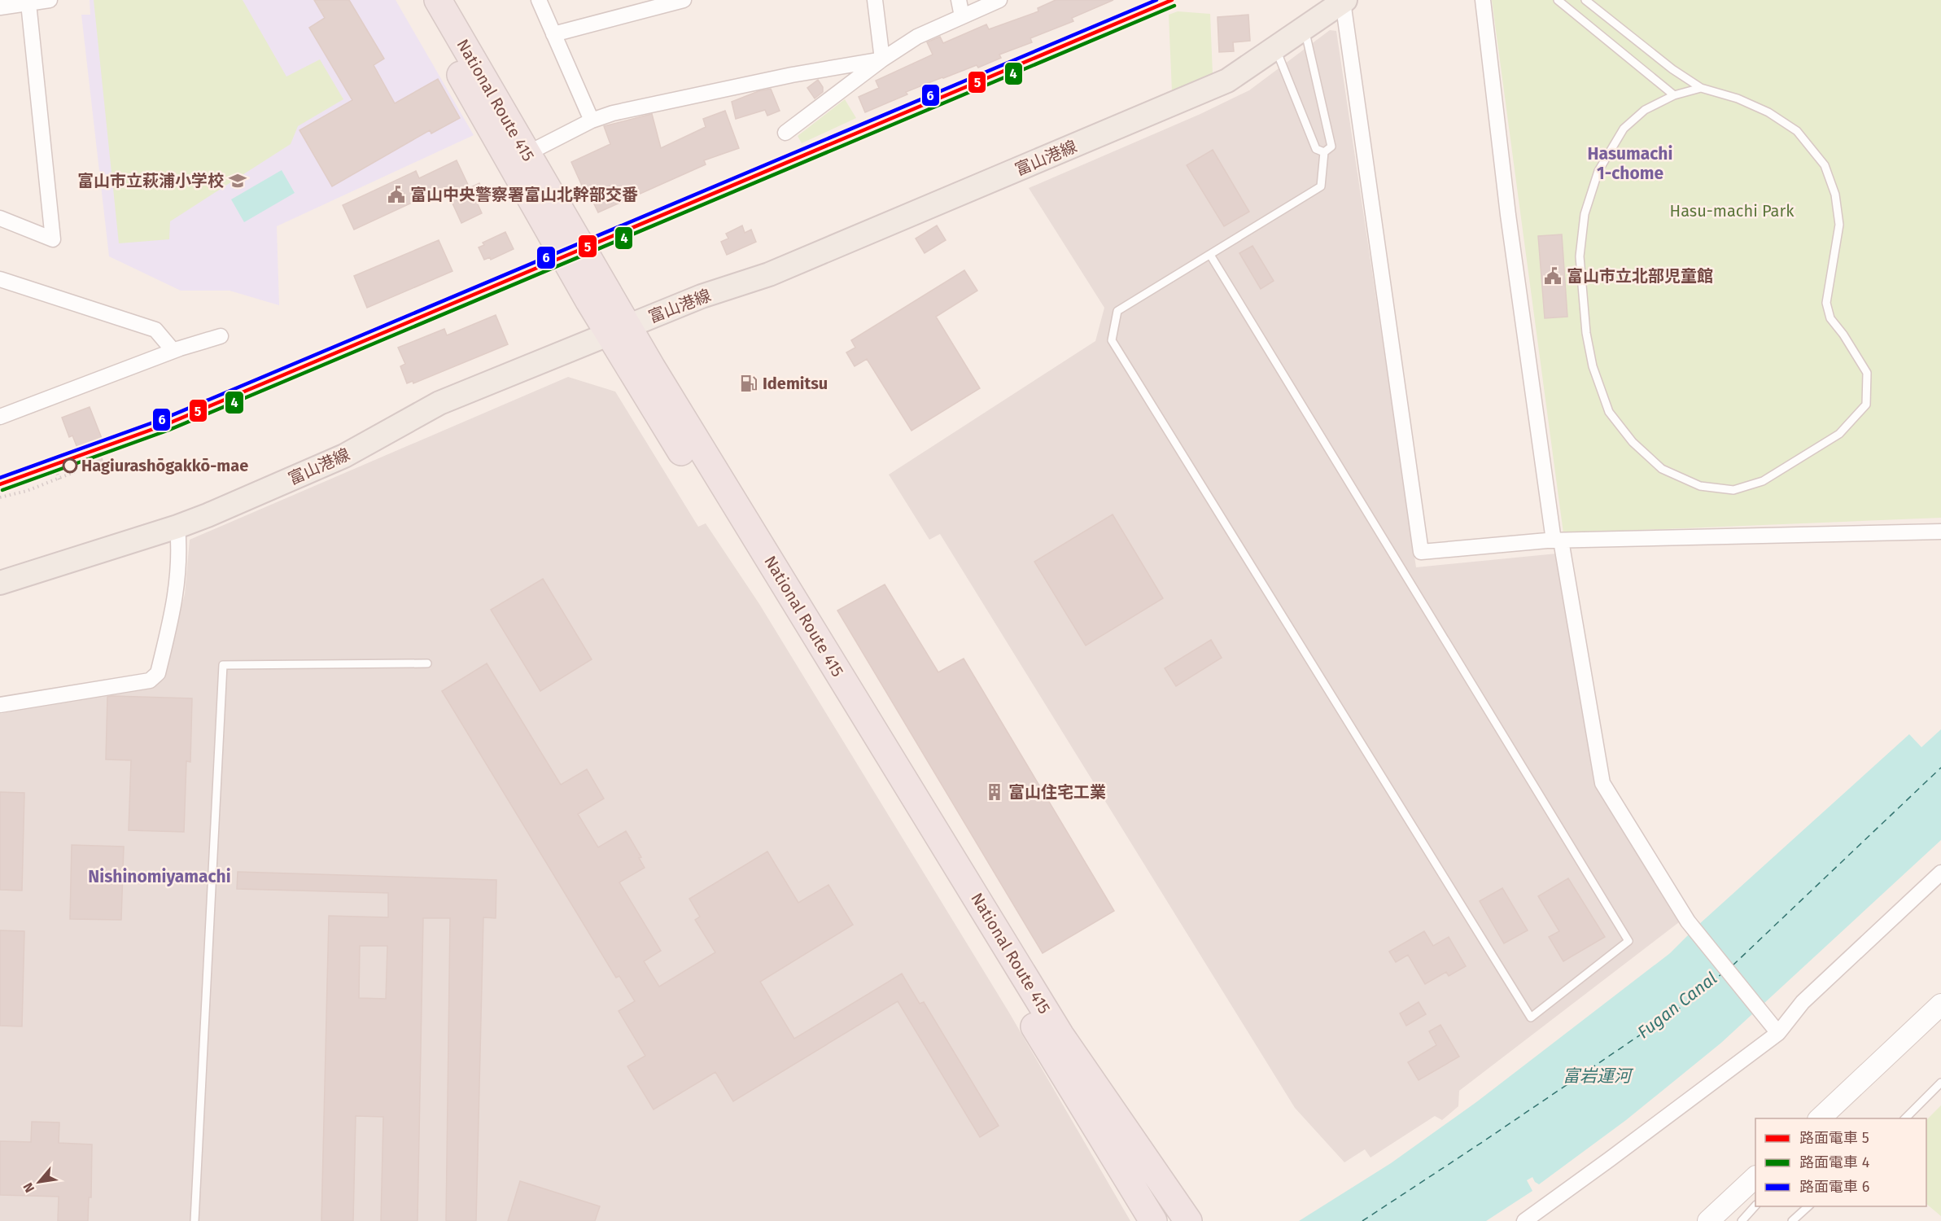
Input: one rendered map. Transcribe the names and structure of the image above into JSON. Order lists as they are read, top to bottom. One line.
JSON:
{"streets":{"highway":["National Route 415"],"main road":["富山港線"]},"crossings":[["National Route 415","富山港線"]],"districts":["Hasumachi 1-chome","Nishinomiyamachi"],"water":["Fugan Canal","富岩運河"],"parks":["Hasu-machi Park"],"places":{"school or university":["富山市立萩浦小学校"],"public building":["富山中央警察署富山北幹部交番","富山市立北部児童館"],"fuel station":["Idemitsu"],"other":["Hagiurashōgakkō-mae"],"building":["富山住宅工業"]},"lines":["tram line 5","tram line 6","tram line 4"],"legend":["路面電車 5","路面電車 4","路面電車 6"],"north":"bottom left"}
